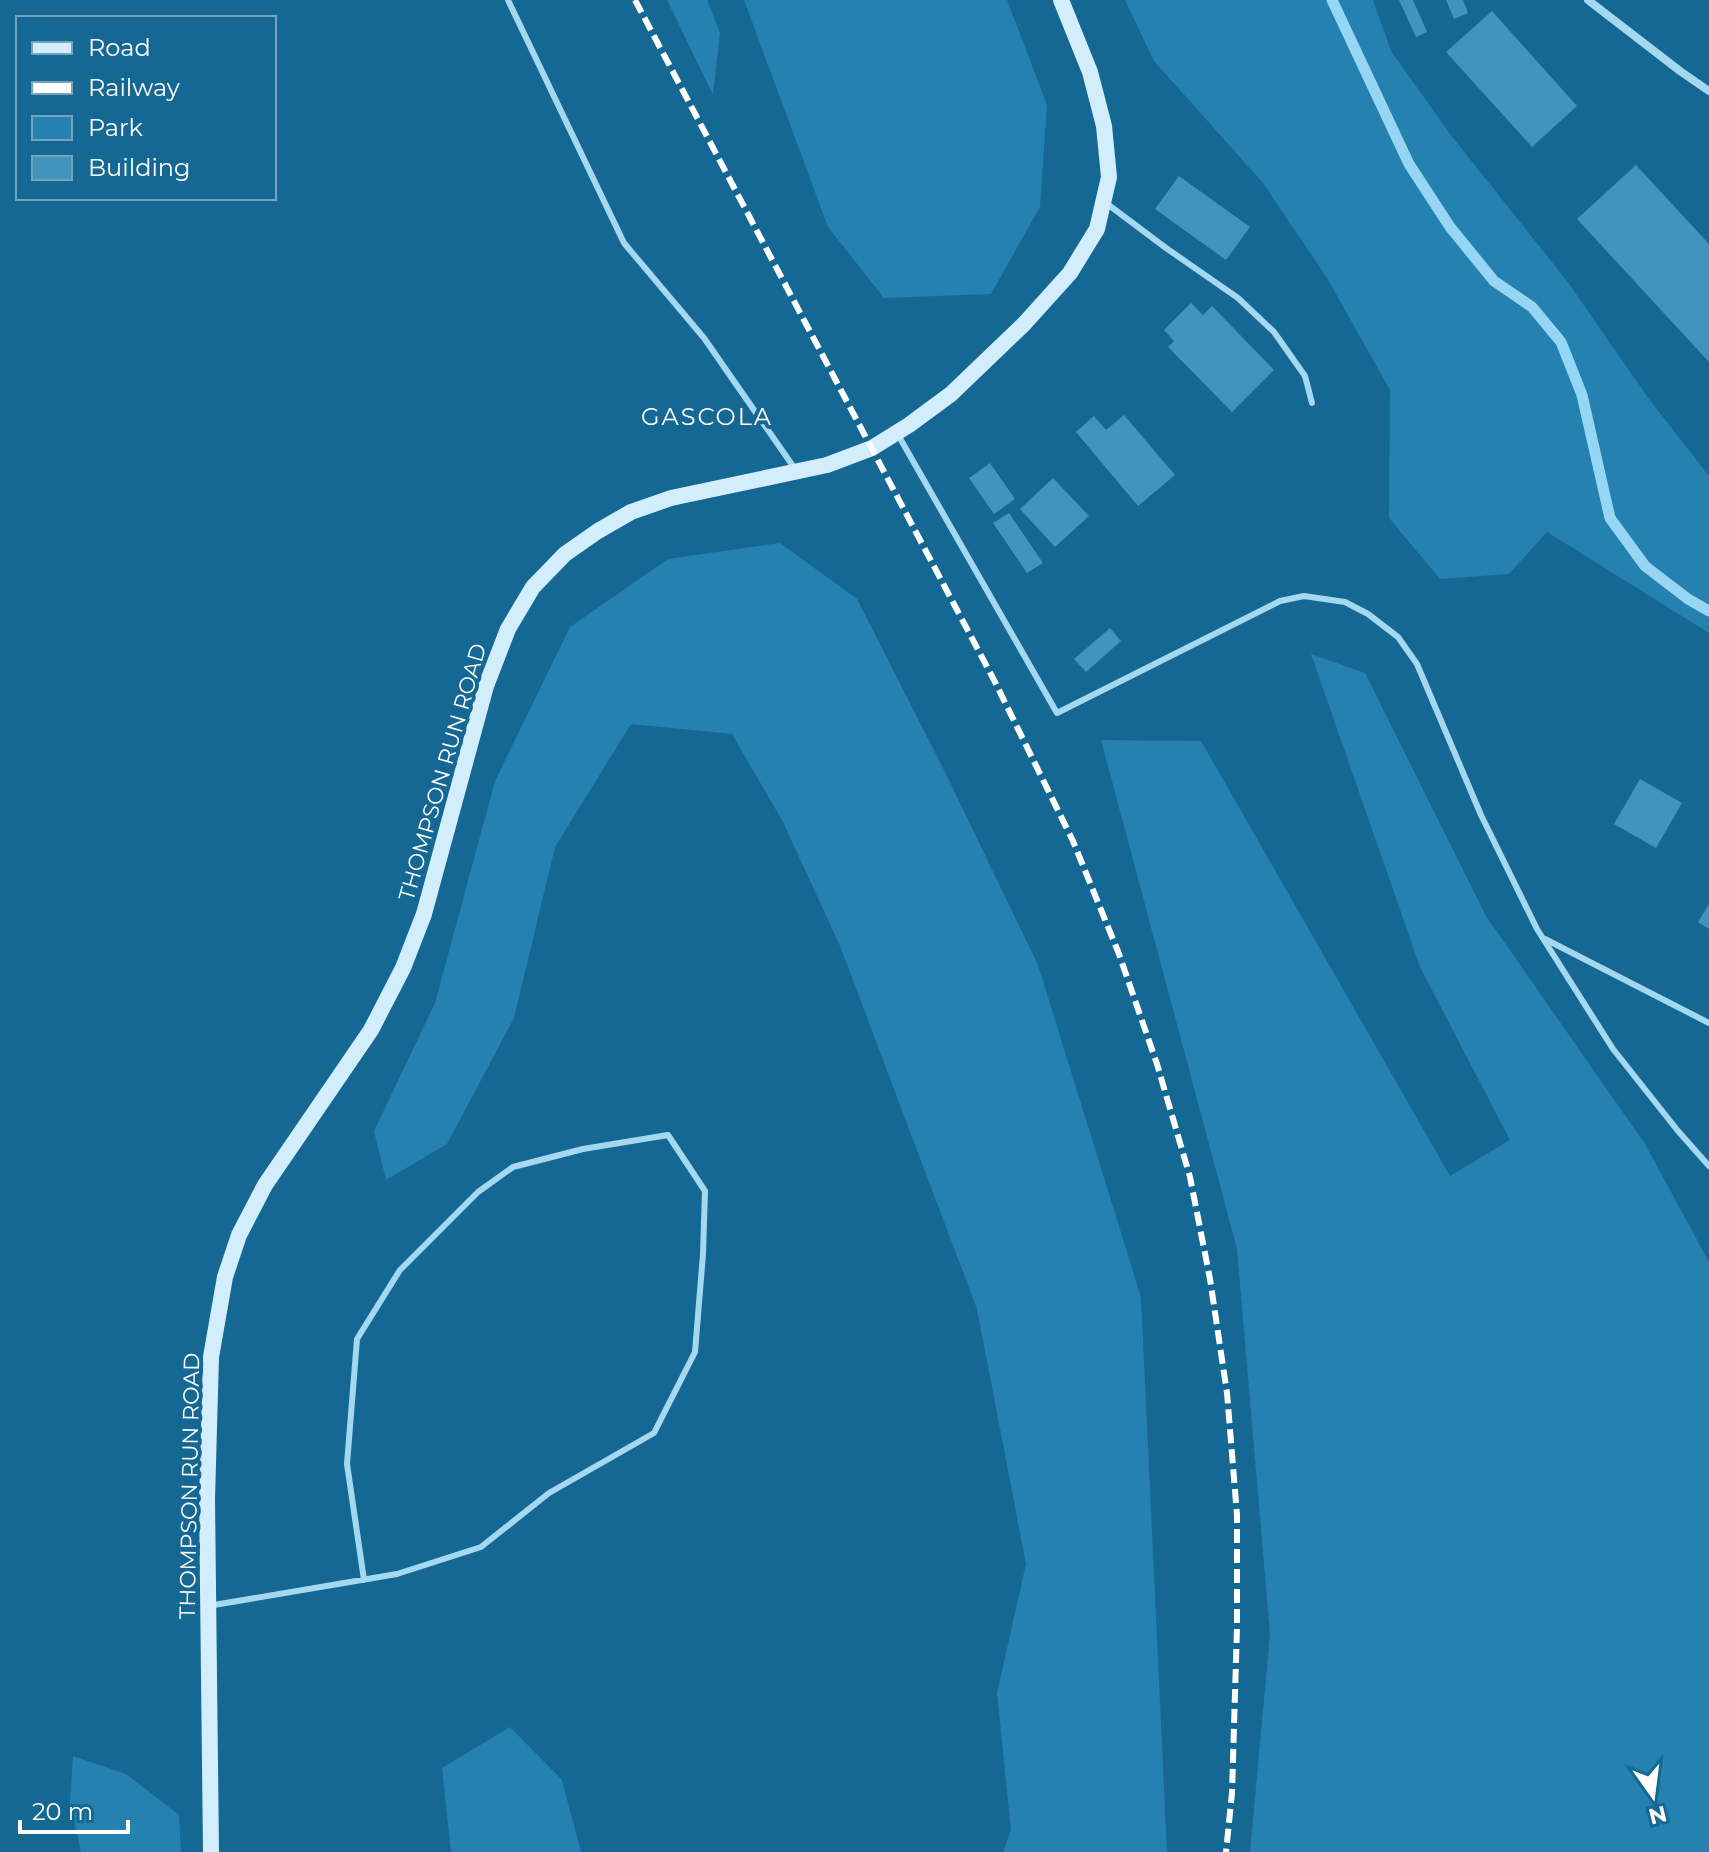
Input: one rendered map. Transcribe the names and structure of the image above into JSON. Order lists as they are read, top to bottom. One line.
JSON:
{"streets":{"street":["THOMPSON RUN ROAD"]},"districts":["GASCOLA"],"legend":["Road","Railway","Park","Building"],"scale_bar":"20 m","north":"bottom"}
